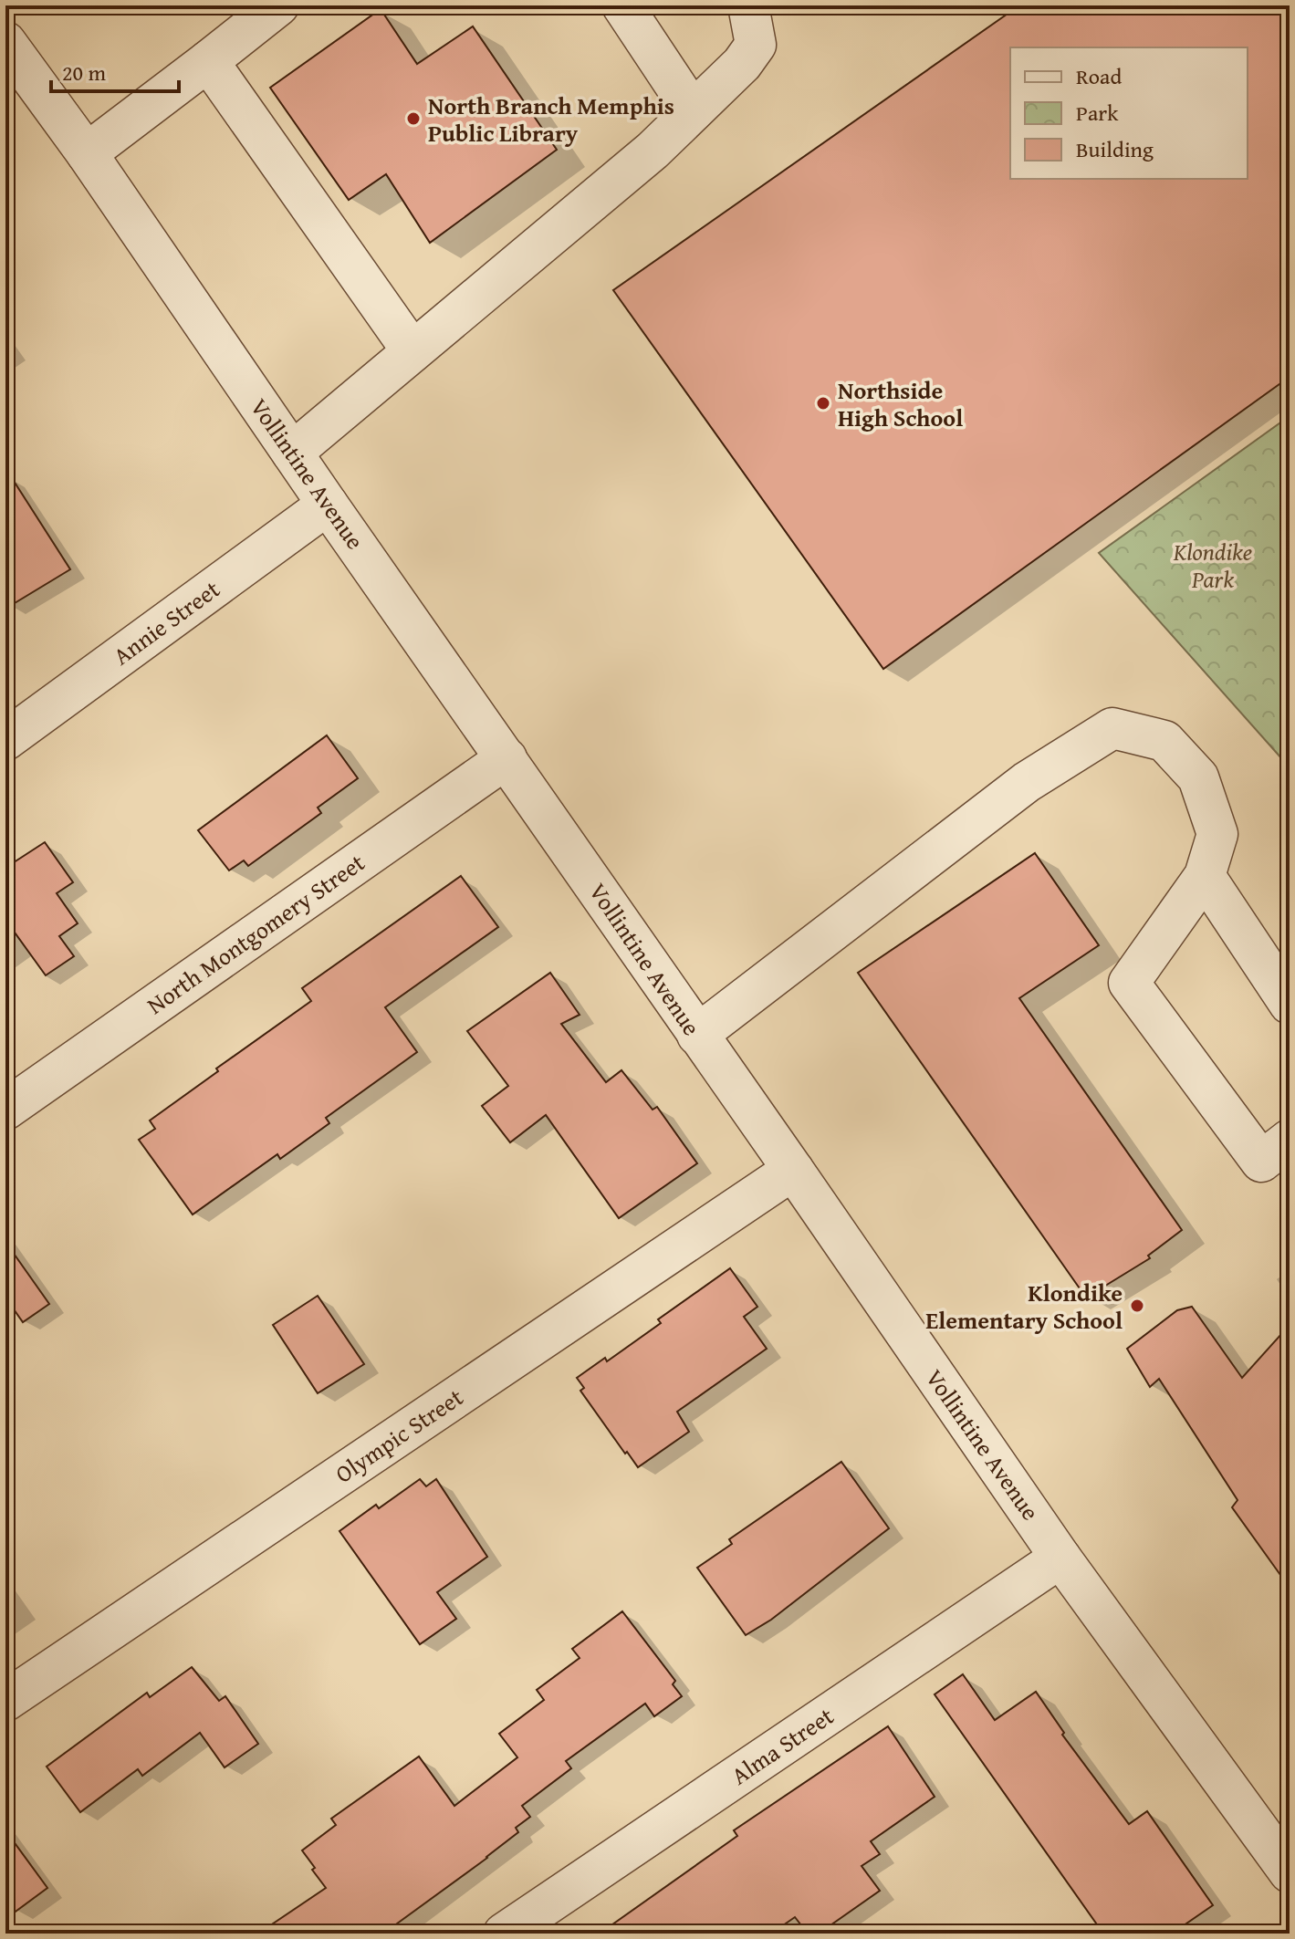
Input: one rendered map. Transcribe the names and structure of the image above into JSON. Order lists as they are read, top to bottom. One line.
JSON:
{"streets":{"street":["Vollintine Avenue","Annie Street","North Montgomery Street","Olympic Street","Alma Street"]},"crossings":[["Vollintine Avenue","Annie Street"],["Vollintine Avenue","North Montgomery Street"],["Vollintine Avenue","Olympic Street"],["Vollintine Avenue","Alma Street"]],"parks":["Klondike Park"],"places":["North Branch Memphis Public Library","Northside High School","Klondike Elementary School"],"legend":["Road","Park","Building"],"scale_bar":"20 m"}
